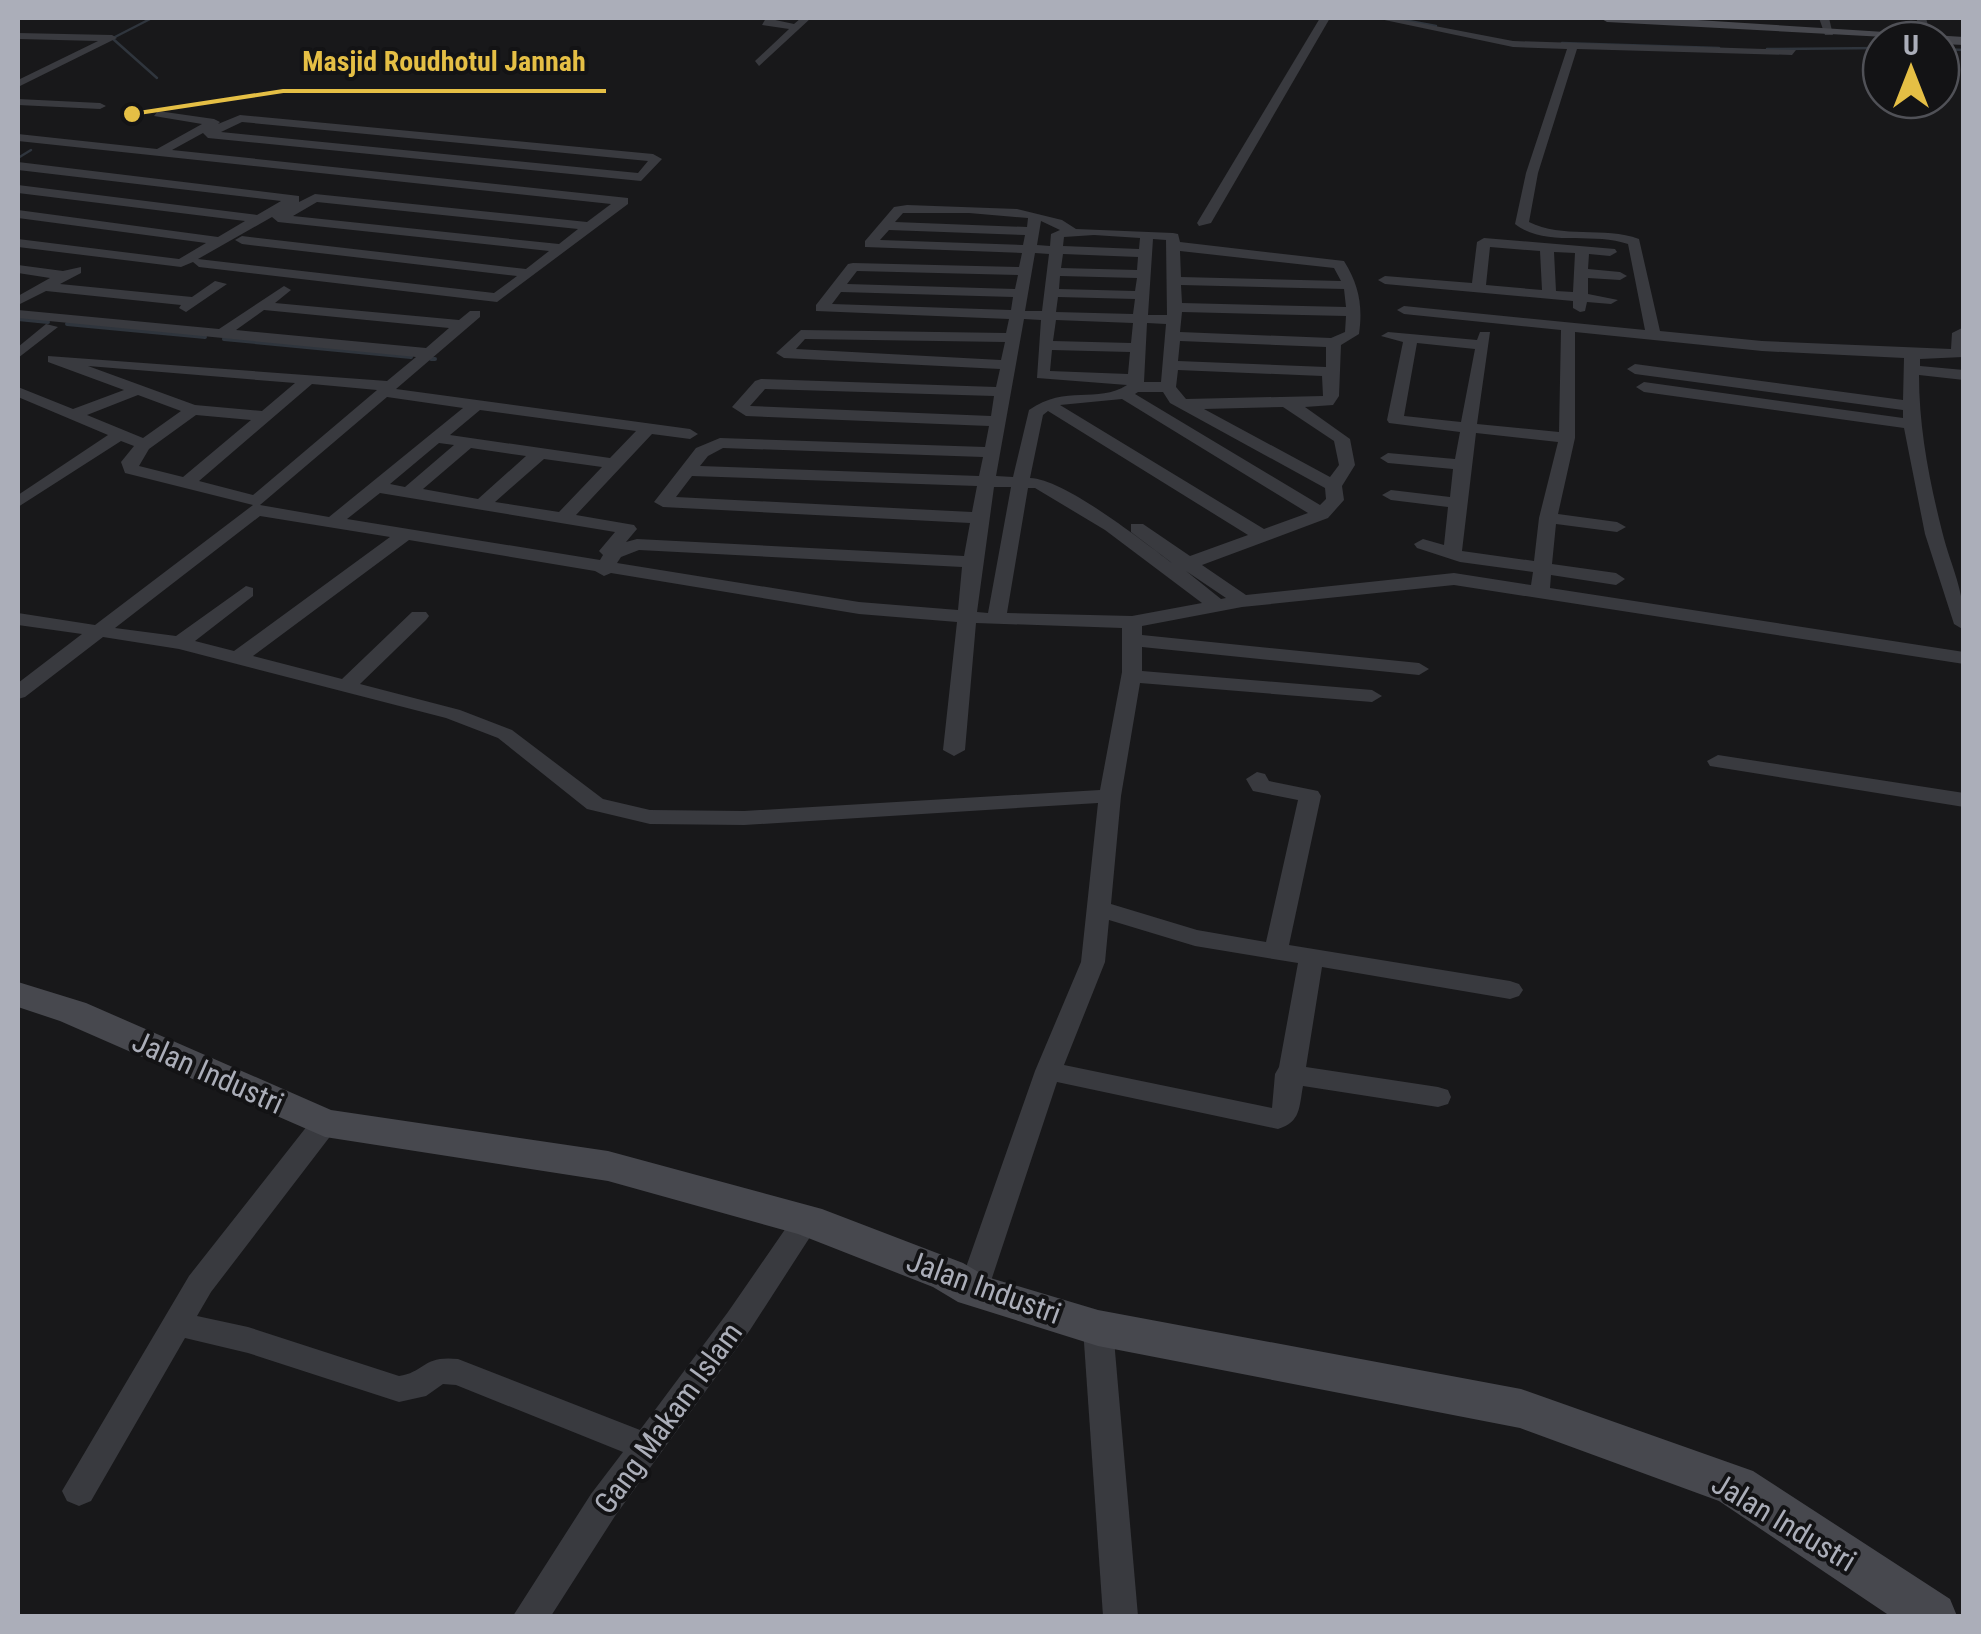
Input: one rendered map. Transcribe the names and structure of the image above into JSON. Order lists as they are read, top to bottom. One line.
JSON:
{"streets":{"street":["Jalan Industri","Gang Makam Islam"]},"crossings":[["Jalan Industri","Gang Makam Islam"]],"places":["Masjid Roudhotul Jannah"],"north":"top"}
